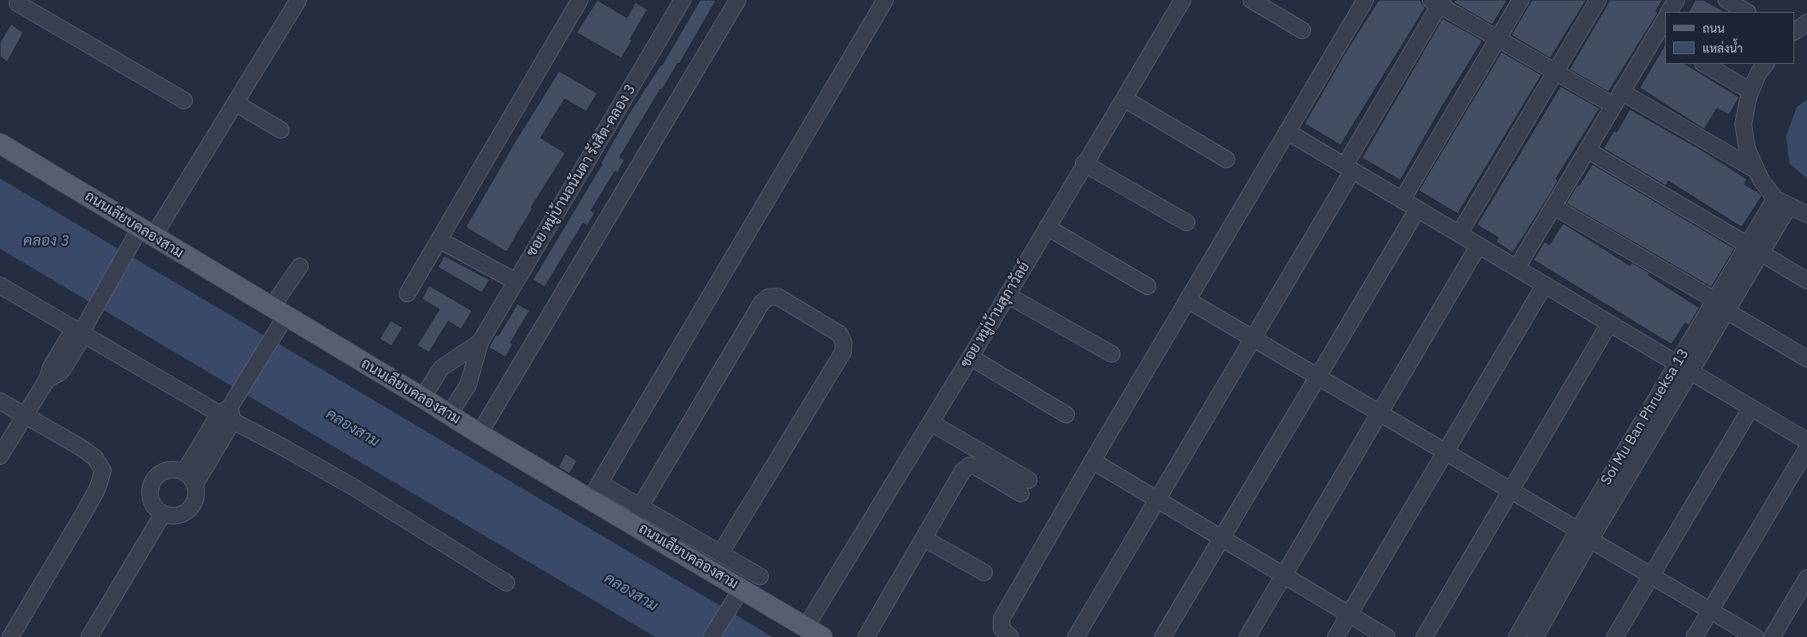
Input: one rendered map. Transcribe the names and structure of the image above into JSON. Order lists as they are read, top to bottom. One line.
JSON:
{"streets":{"main road":["ถนนเลียบคลองสาม"],"street":["ซอย หมู่บ้านอนันดา รังสิต-คลอง 3","ซอย หมู่บ้านสุภาวัลย์","Soi Mu Ban Phrueksa 13"]},"crossings":[["ซอย หมู่บ้านอนันดา รังสิต-คลอง 3","ถนนเลียบคลองสาม"],["ถนนเลียบคลองสาม","ซอย หมู่บ้านสุภาวัลย์"]],"water":["คลอง 3","คลองสาม"],"legend":["ถนน","แหล่งน้ำ"]}
